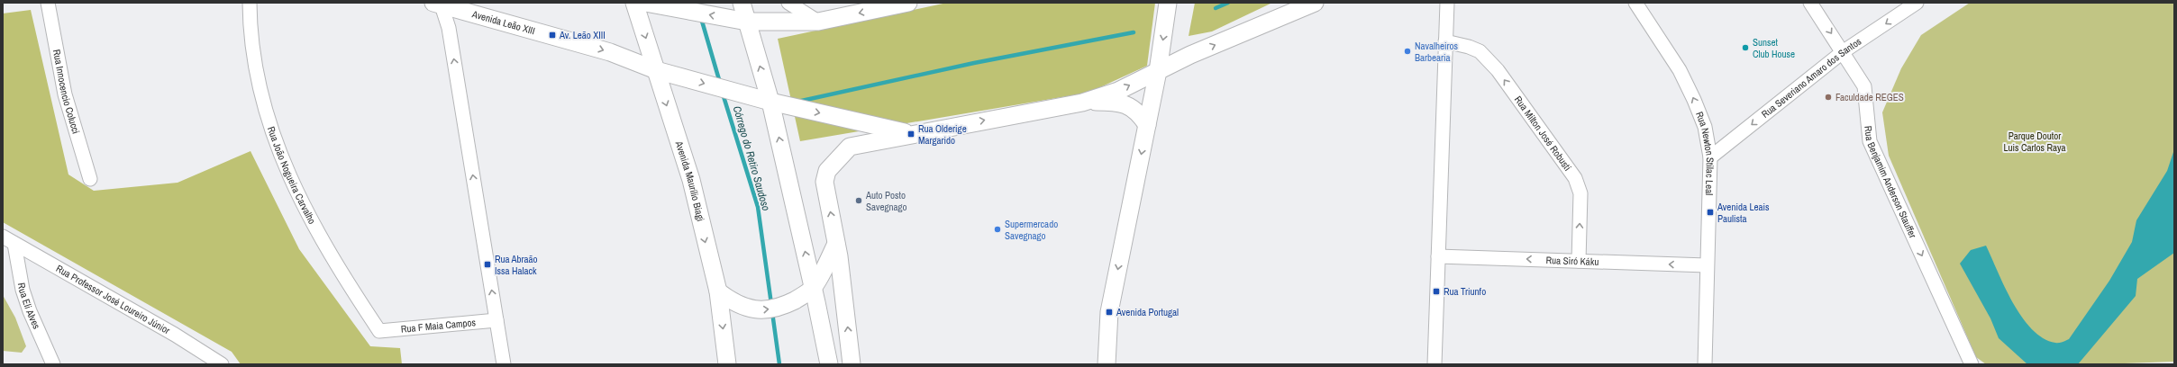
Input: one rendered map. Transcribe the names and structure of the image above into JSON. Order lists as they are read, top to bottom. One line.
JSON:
{"streets":{"main road":["Avenida Leão XIII","Avenida Maurílio Biagi"],"street":["Rua Severiano Amaro dos Santos","Rua Innocencio Colucci","Rua Milton José Robusti","Rua Newton Stilac Leal","Rua João Nogueira Carvalho","Rua Benjamim Anderson Stauffer","Rua Siró Káku","Rua Professor José Loureiro Júnior","Rua Eli Alves","Rua F Maia Campos"]},"crossings":[["Avenida Leão XIII","Avenida Maurílio Biagi"],["Rua Severiano Amaro dos Santos","Rua Newton Stilac Leal"],["Rua Severiano Amaro dos Santos","Rua Benjamim Anderson Stauffer"],["Rua Milton José Robusti","Rua Siró Káku"],["Rua Newton Stilac Leal","Rua Siró Káku"],["Rua João Nogueira Carvalho","Rua F Maia Campos"],["Rua Professor José Loureiro Júnior","Rua Eli Alves"]],"one_way":["Rua Severiano Amaro dos Santos","Rua Milton José Robusti","Rua Newton Stilac Leal","Rua Benjamim Anderson Stauffer","Rua Siró Káku"],"water":["Córrego do Retiro Saudoso"],"parks":["Parque Doutor Luis Carlos Raya"],"places":{"transit":["Av. Leão XIII","Rua Olderige Margarido","Avenida Leais Paulista","Rua Abraão Issa Halack","Rua Triunfo","Avenida Portugal"],"other":["Sunset Club House","Navalheiros Barbearia","Faculdade REGES","Auto Posto Savegnago","Supermercado Savegnago"]}}
